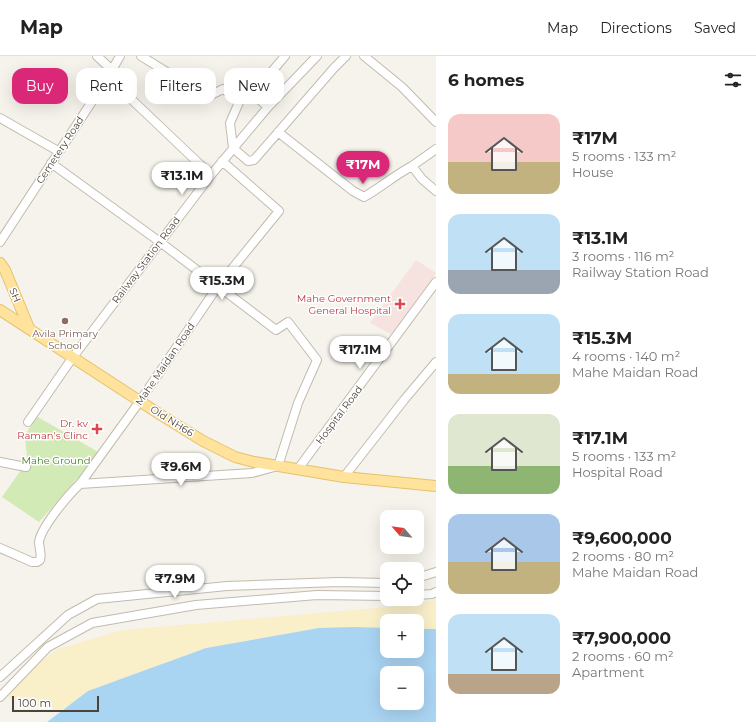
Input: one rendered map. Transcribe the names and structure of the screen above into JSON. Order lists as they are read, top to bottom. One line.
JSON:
{"streets":{"main road":["SH","Old NH66"],"street":["Cemetery Road","Railway Station Road","Mahe Maidan Road","Hospital Road"]},"crossings":[["Railway Station Road","Mahe Maidan Road"],["Railway Station Road","Old NH66"],["SH","Old NH66"],["Mahe Maidan Road","Old NH66"],["Hospital Road","Old NH66"]],"parks":["Mahe Ground"],"places":{"health":["Mahe Government General Hospital","Dr. kv Raman's Clinc"],"other":["Avila Primary School"]},"scale_bar":"100 m","north":"top left","page":{"header":"Map","nav":["Map","Directions","Saved"],"heading":"6 homes","chip":["Buy","Rent","Filters","New"],"list":[{"name":"₹17M","note":"5 rooms · 133 m² · House"},{"name":"₹13.1M","note":"3 rooms · 116 m² · Railway Station Road"},{"name":"₹15.3M","note":"4 rooms · 140 m² · Mahe Maidan Road"},{"name":"₹17.1M","note":"5 rooms · 133 m² · Hospital Road"},{"name":"₹9,600,000","note":"2 rooms · 80 m² · Mahe Maidan Road"},{"name":"₹7,900,000","note":"2 rooms · 60 m² · Apartment"}],"price":["₹17M","₹13.1M","₹15.3M","₹17.1M","₹9.6M","₹7.9M"],"map_buttons":["+","−"],"scale":"100 m"}}
